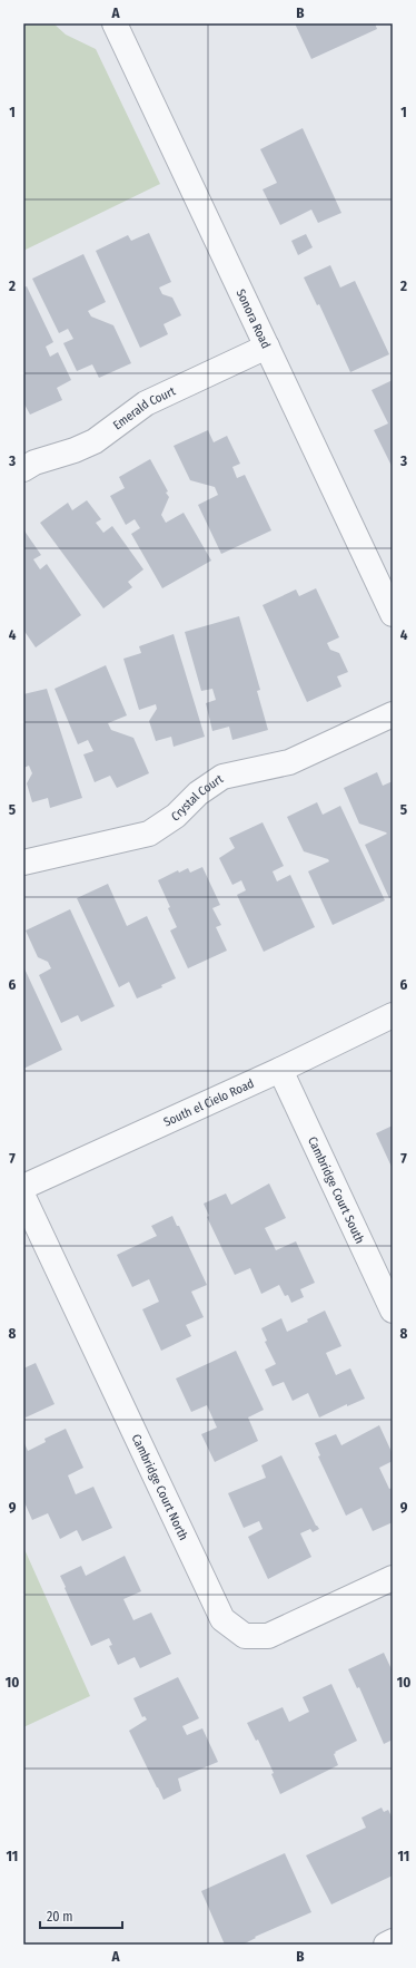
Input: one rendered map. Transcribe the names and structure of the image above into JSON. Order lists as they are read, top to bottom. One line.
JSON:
{"streets":{"street":["Sonora Road","Emerald Court","Crystal Court","South el Cielo Road","Cambridge Court South","Cambridge Court North"]},"crossings":[["Sonora Road","Emerald Court"],["South el Cielo Road","Cambridge Court South"]],"scale_bar":"20 m","grid":{"columns":["A","B"],"rows":["1","2","3","4","5","6","7","8","9","10","11"]}}
